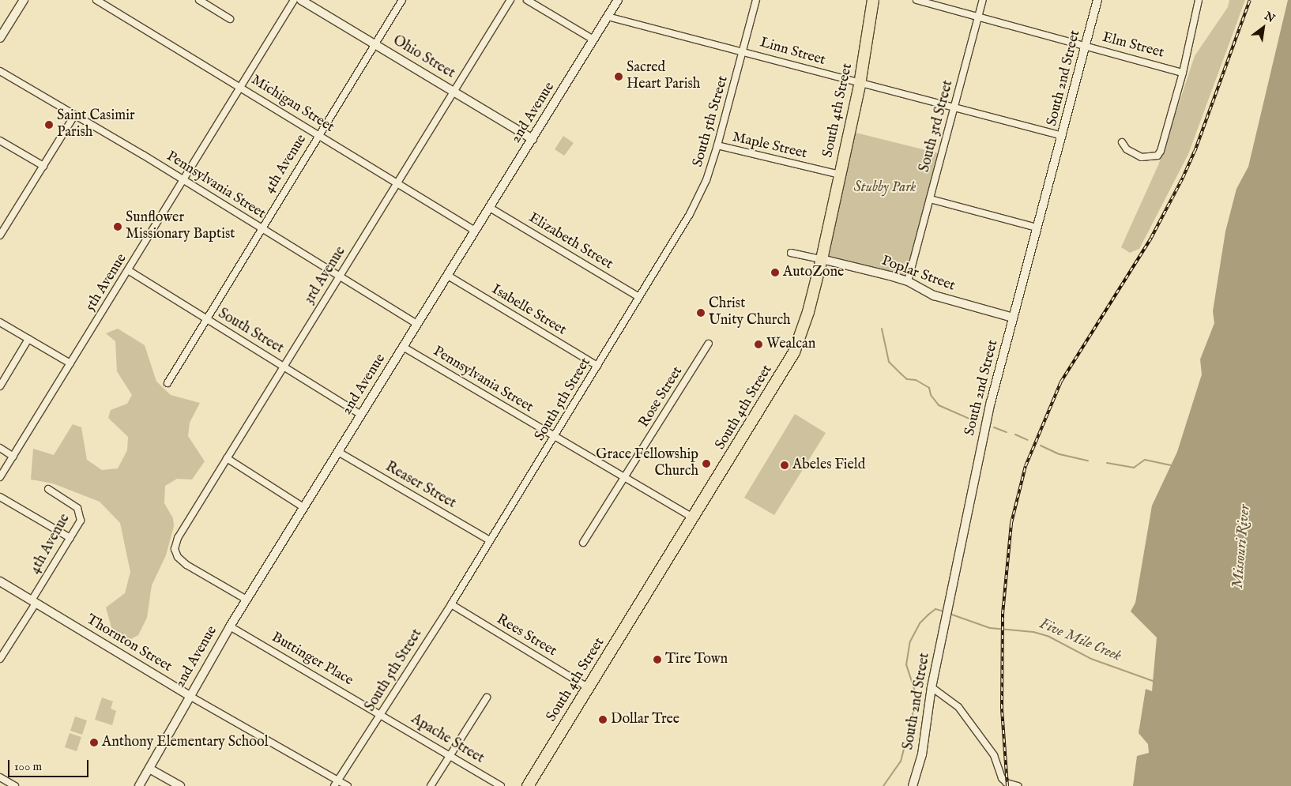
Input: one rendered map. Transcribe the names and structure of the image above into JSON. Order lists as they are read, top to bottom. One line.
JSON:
{"streets":{"highway":["South 4th Street"],"street":["Elm Street","Linn Street","Ohio Street","South 2nd Street","Michigan Street","2nd Avenue","South 5th Street","South 3rd Street","Maple Street","4th Avenue","Pennsylvania Street","Elizabeth Street","Poplar Street","3rd Avenue","5th Avenue","Isabelle Street","South Street","Rose Street","Reaser Street","Rees Street","Thornton Street","Buttinger Place","Apache Street"]},"crossings":[["Elm Street","South 2nd Street"],["Elm Street","South 3rd Street"],["Linn Street","South 2nd Street"],["Linn Street","South 4th Street"],["Linn Street","2nd Avenue"],["Linn Street","South 5th Street"],["Linn Street","South 3rd Street"],["Ohio Street","2nd Avenue"],["Ohio Street","4th Avenue"],["Ohio Street","3rd Avenue"],["South 2nd Street","Poplar Street"],["Michigan Street","2nd Avenue"],["Michigan Street","4th Avenue"],["Michigan Street","3rd Avenue"],["Michigan Street","5th Avenue"],["South 4th Street","Maple Street"],["South 4th Street","Pennsylvania Street"],["South 4th Street","Poplar Street"],["South 4th Street","Rees Street"],["2nd Avenue","Pennsylvania Street"],["2nd Avenue","Elizabeth Street"],["2nd Avenue","3rd Avenue"],["2nd Avenue","Isabelle Street"],["2nd Avenue","South Street"],["2nd Avenue","Reaser Street"],["2nd Avenue","Thornton Street"],["2nd Avenue","Buttinger Place"],["South 5th Street","Maple Street"],["South 5th Street","Pennsylvania Street"],["South 5th Street","Elizabeth Street"],["South 5th Street","Isabelle Street"],["South 5th Street","Reaser Street"],["South 5th Street","Rees Street"],["South 5th Street","Thornton Street"],["South 5th Street","Buttinger Place"],["South 5th Street","Apache Street"],["South 3rd Street","Poplar Street"],["4th Avenue","Pennsylvania Street"],["4th Avenue","South Street"],["4th Avenue","Thornton Street"],["Pennsylvania Street","3rd Avenue"],["Pennsylvania Street","5th Avenue"],["Pennsylvania Street","Rose Street"],["3rd Avenue","South Street"],["5th Avenue","South Street"],["Buttinger Place","Apache Street"]],"water":["Missouri River","Five Mile Creek"],"parks":["Stubby Park"],"places":["Sacred Heart Parish","Saint Casimir Parish","Sunflower Missionary Baptist","AutoZone","Christ Unity Church","Wealcan","Grace Fellowship Church","Abeles Field","Tire Town","Dollar Tree","Anthony Elementary School"],"scale_bar":"100 m","north":"top right"}
